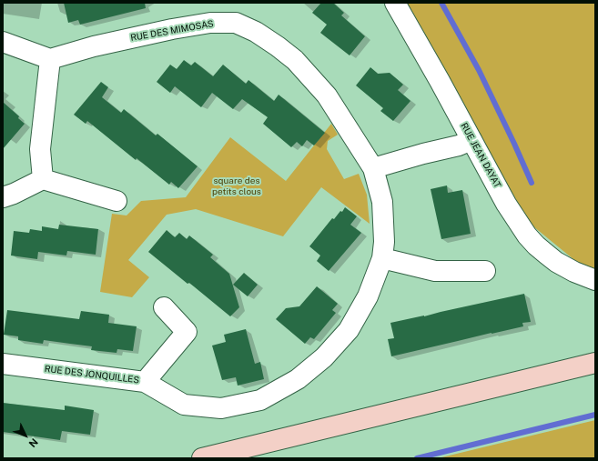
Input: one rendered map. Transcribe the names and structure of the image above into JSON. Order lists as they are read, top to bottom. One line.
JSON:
{"streets":{"street":["RUE DES MIMOSAS","RUE JEAN DAYAT","RUE DES JONQUILLES"]},"crossings":[["RUE DES MIMOSAS","RUE DES JONQUILLES"]],"parks":["square des petits clous"],"north":"bottom right"}
